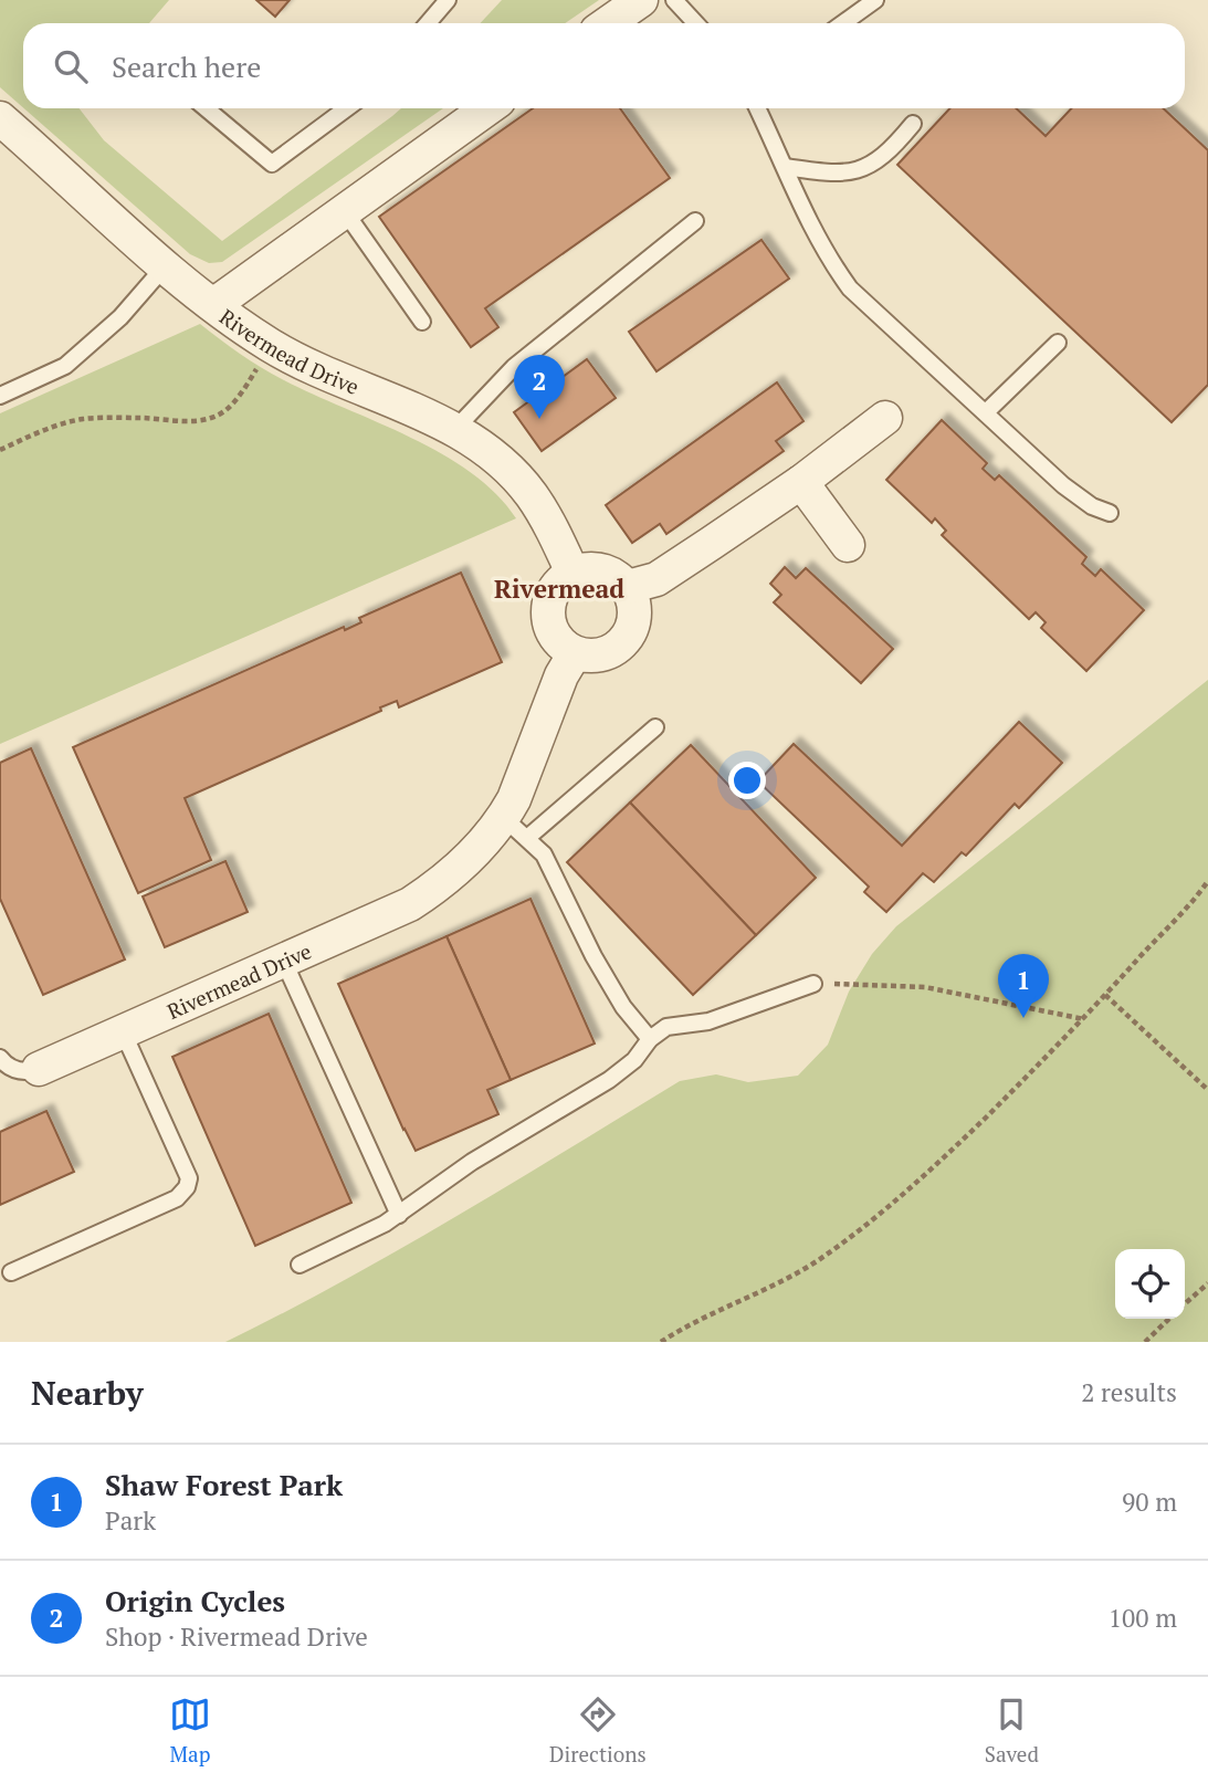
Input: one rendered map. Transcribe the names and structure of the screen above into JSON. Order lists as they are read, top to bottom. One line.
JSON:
{"streets":{"street":["Rivermead Drive"]},"districts":["Rivermead"],"page":{"search":"Search here","pins":["2","1"],"heading":["Nearby","2 results"],"list":[{"mark":"1","name":"Shaw Forest Park","note":"Park","value":"90 m"},{"mark":"2","name":"Origin Cycles","note":"Shop · Rivermead Drive","value":"100 m"}],"nav":["Map","Directions","Saved"]}}
